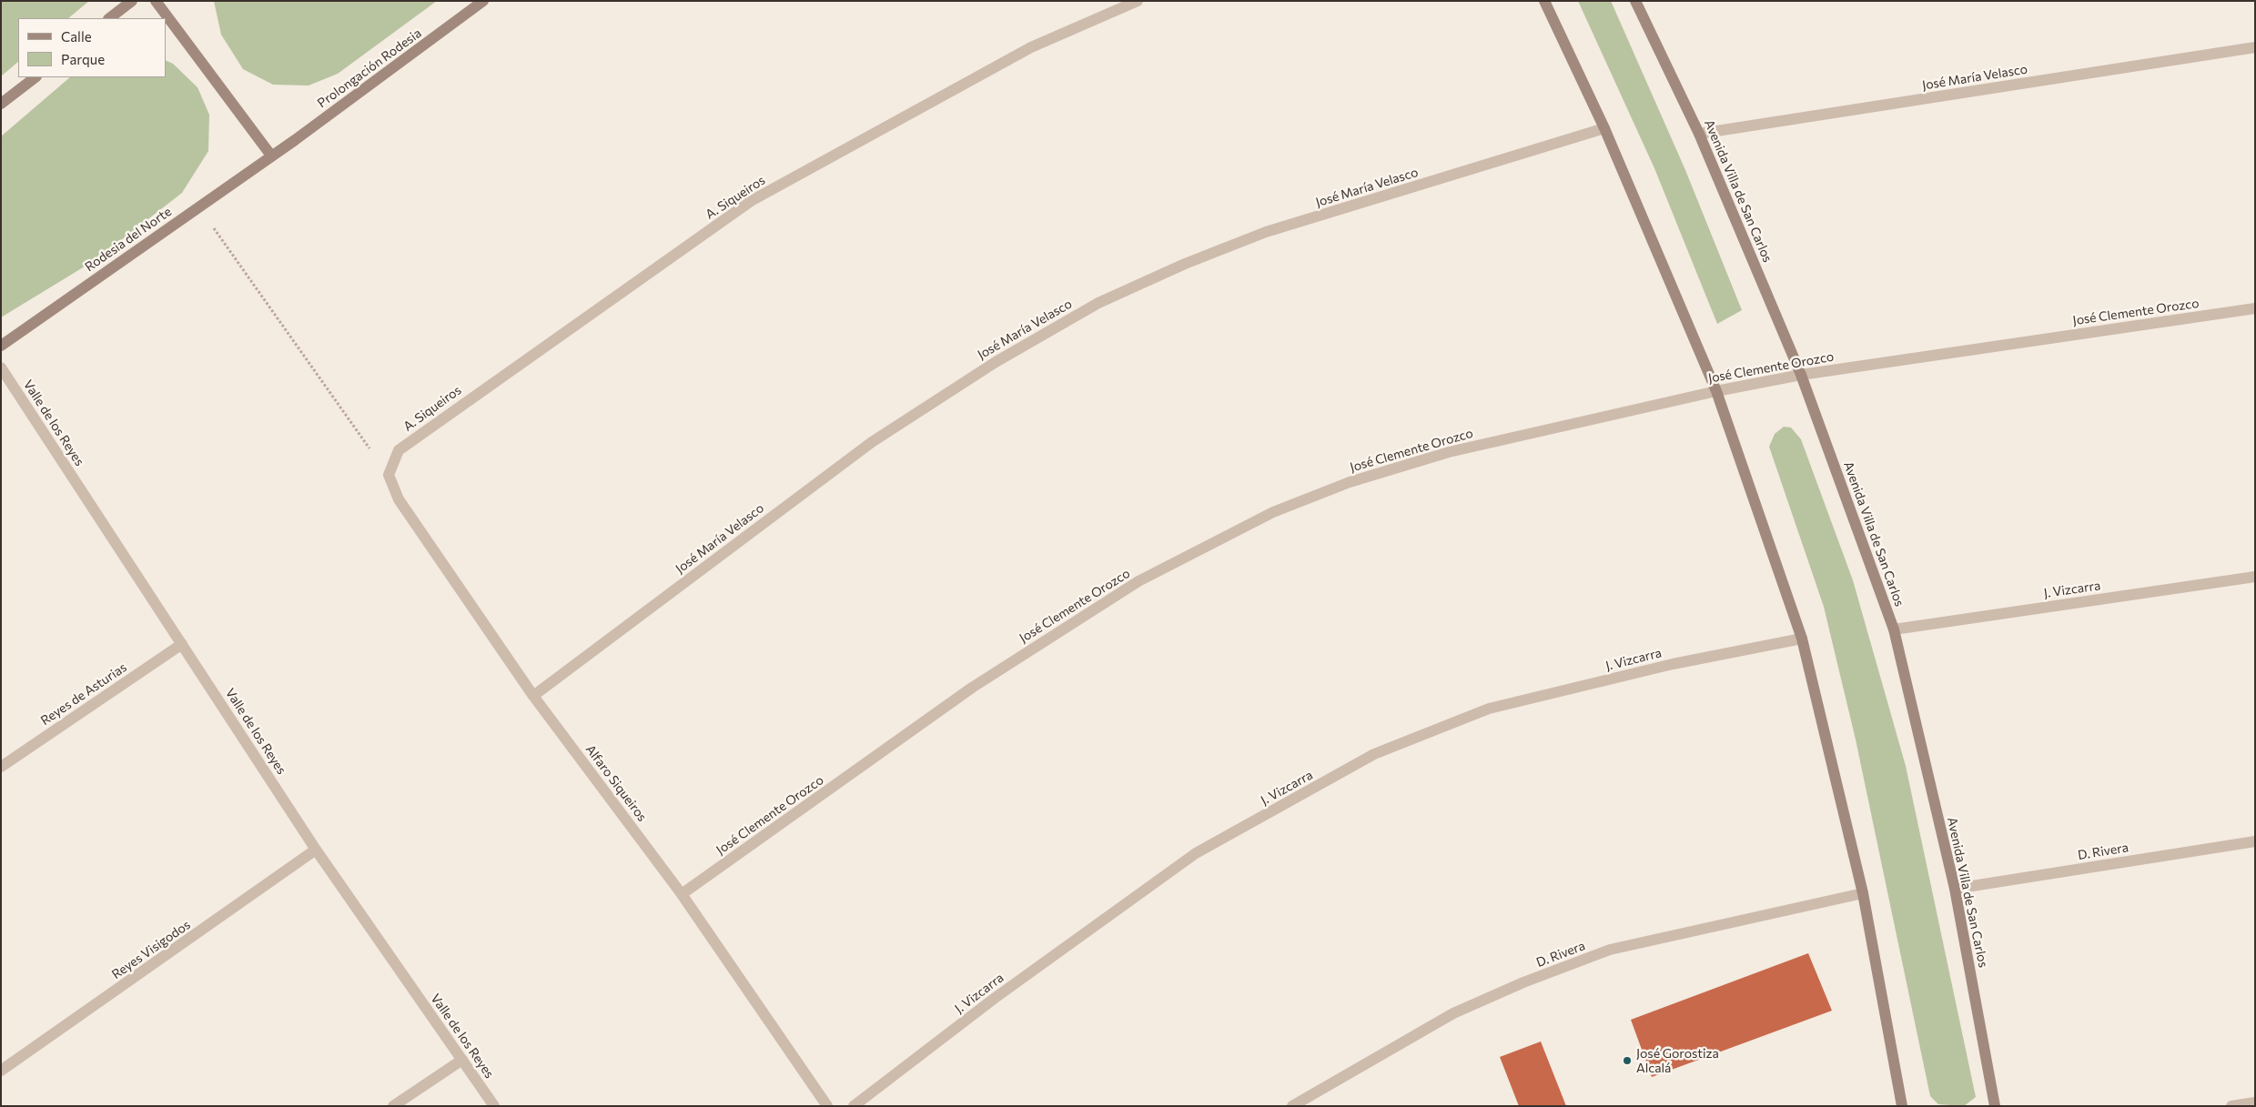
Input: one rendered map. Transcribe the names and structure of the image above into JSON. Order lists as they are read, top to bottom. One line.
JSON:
{"streets":{"street":["Prolongación Rodesia","José María Velasco","Avenida Villa de San Carlos","A. Siqueiros","Rodesia del Norte","José Clemente Orozco","Valle de los Reyes","J. Vizcarra","Reyes de Asturias","Alfaro Siqueiros","D. Rivera","Reyes Visigodos"]},"crossings":[["Prolongación Rodesia","Rodesia del Norte"],["José María Velasco","Avenida Villa de San Carlos"],["José María Velasco","Alfaro Siqueiros"],["Avenida Villa de San Carlos","José Clemente Orozco"],["Avenida Villa de San Carlos","J. Vizcarra"],["Avenida Villa de San Carlos","D. Rivera"],["A. Siqueiros","Alfaro Siqueiros"],["José Clemente Orozco","Alfaro Siqueiros"],["Valle de los Reyes","Reyes de Asturias"],["Valle de los Reyes","Reyes Visigodos"]],"places":["José Gorostiza Alcalá"],"legend":["Calle","Parque"]}
